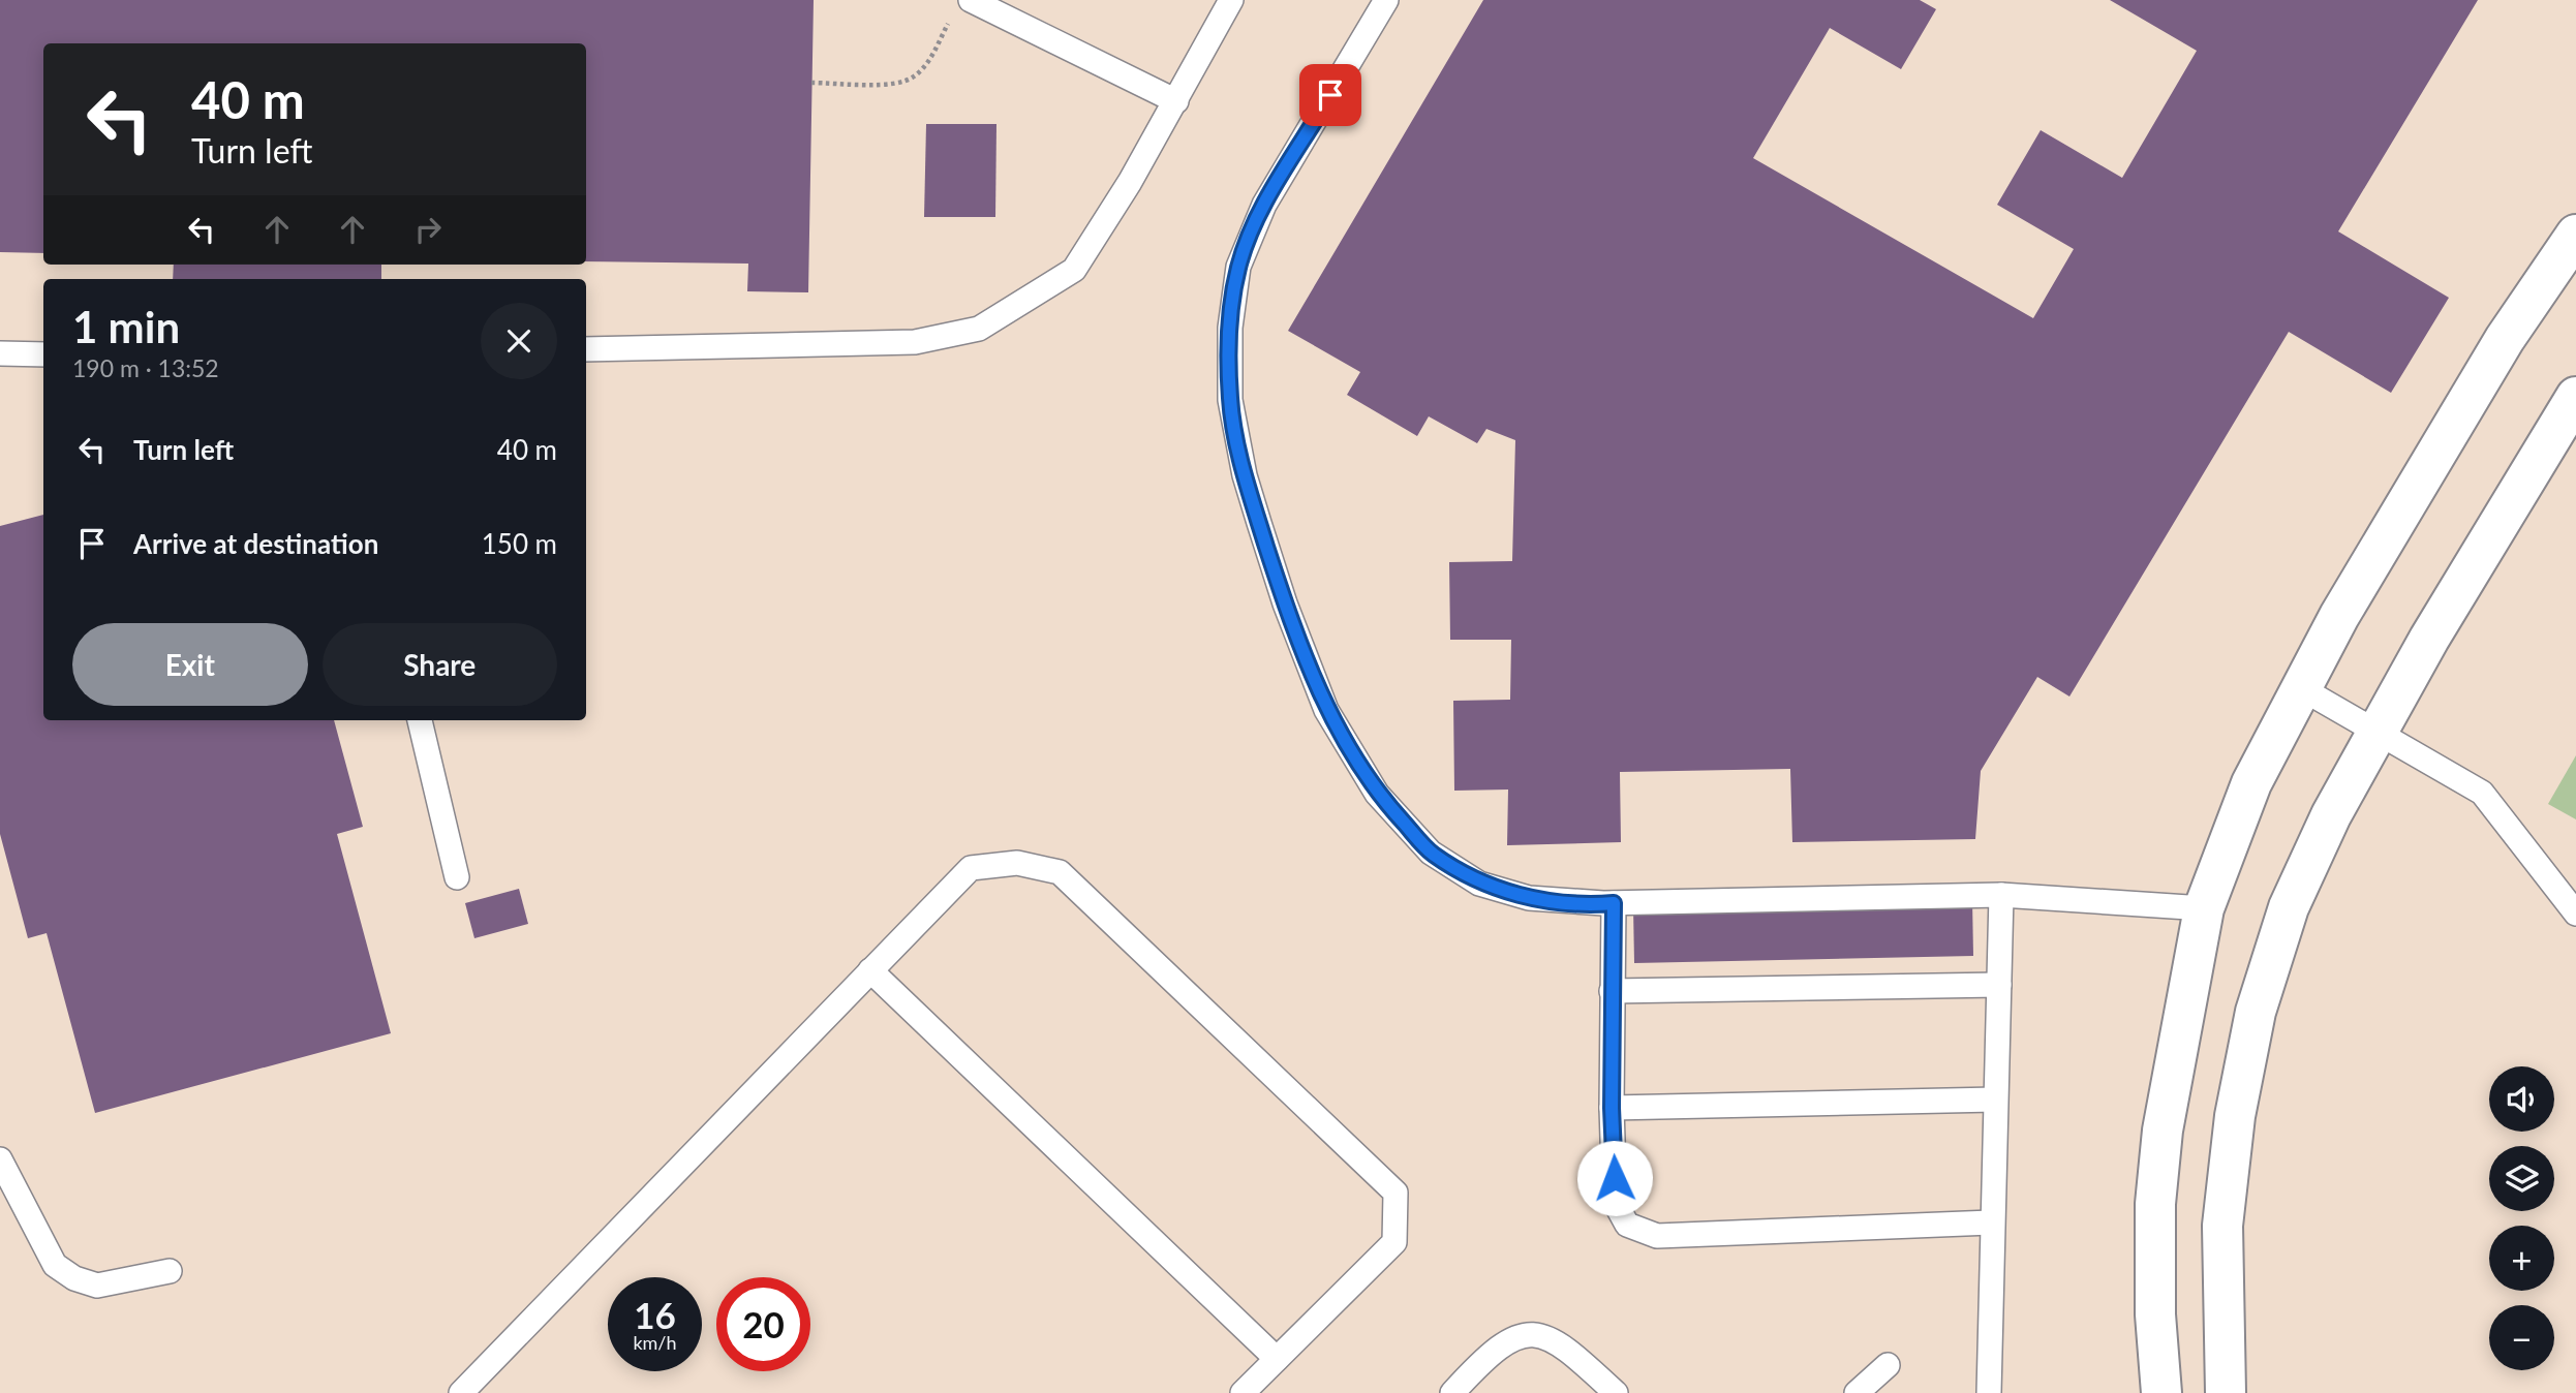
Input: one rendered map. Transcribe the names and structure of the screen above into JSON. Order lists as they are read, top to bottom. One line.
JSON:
{"page":{"turn":["40 m","Turn left"],"heading":["1 min","190 m · 13:52"],"list":[{"name":"Turn left","value":"40 m"},{"name":"Arrive at destination","value":"150 m"}],"buttons":["Exit","Share"],"map_buttons":["+","−"],"speed":"16 km/h","limit":"20"}}
